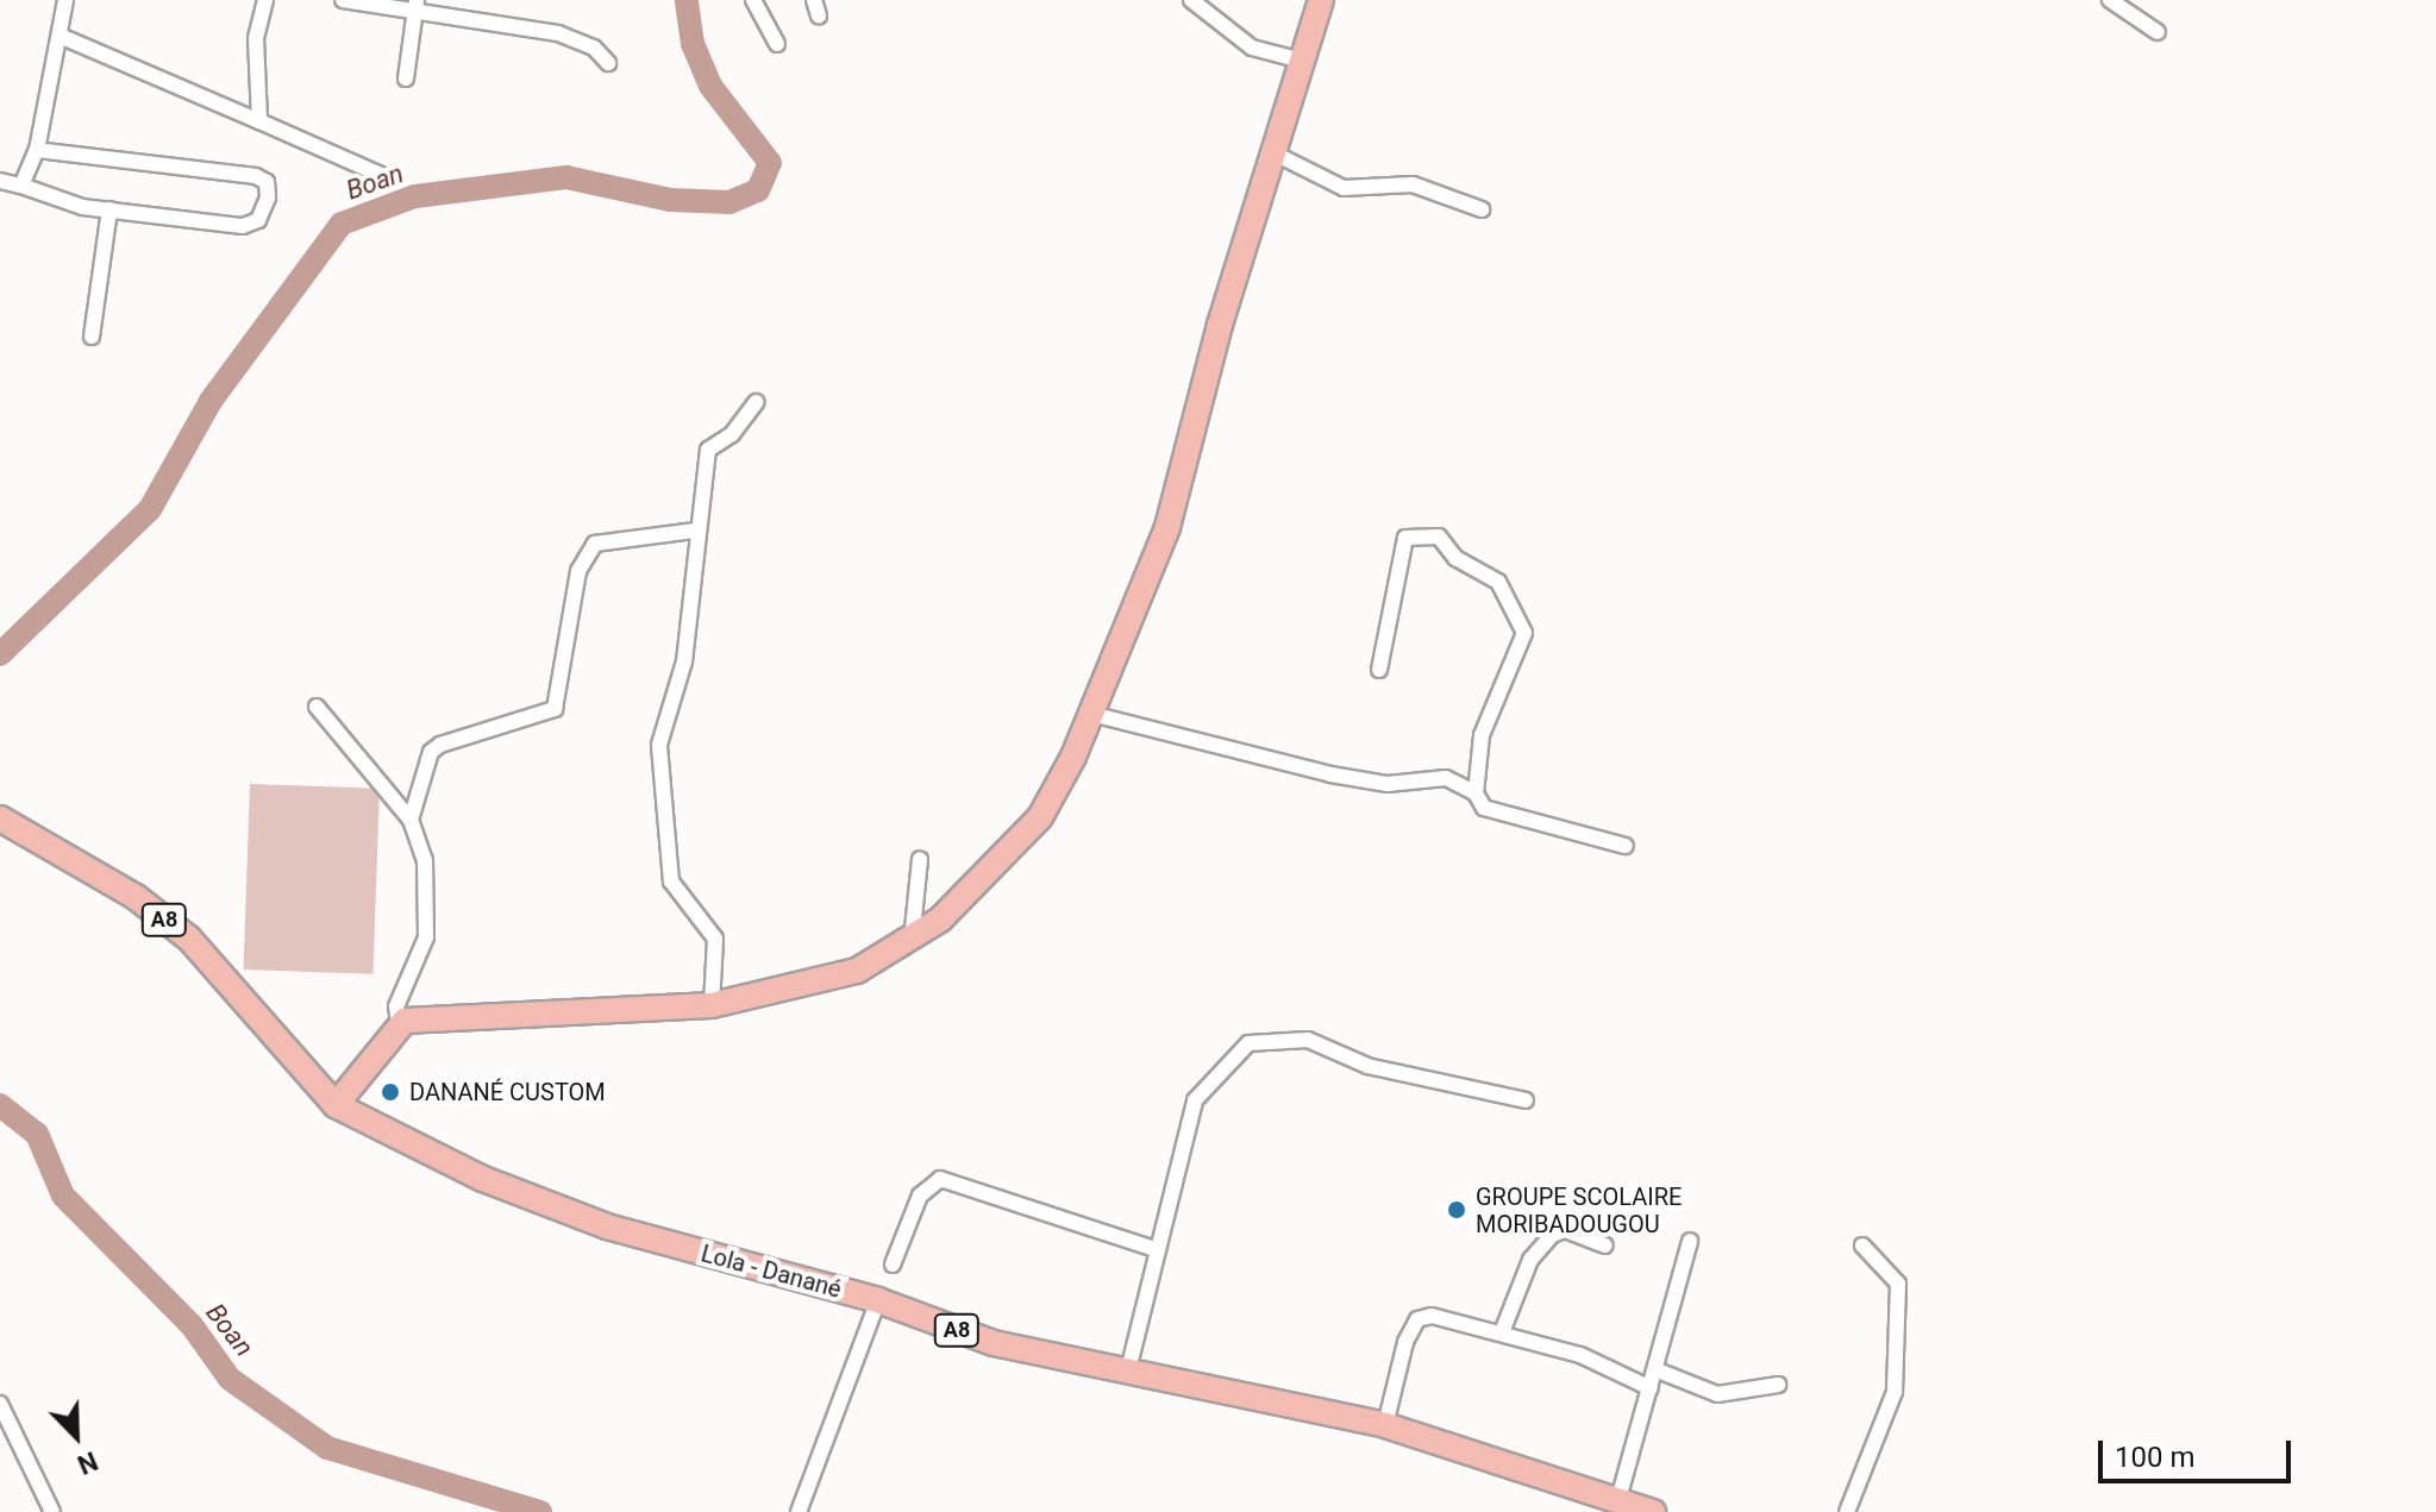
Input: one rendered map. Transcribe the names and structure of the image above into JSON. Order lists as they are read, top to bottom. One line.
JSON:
{"streets":{"main road":["A8","Lola - Danané"]},"water":["Boan"],"places":["DANANÉ CUSTOM","GROUPE SCOLAIRE MORIBADOUGOU"],"scale_bar":"100 m","north":"bottom right"}
